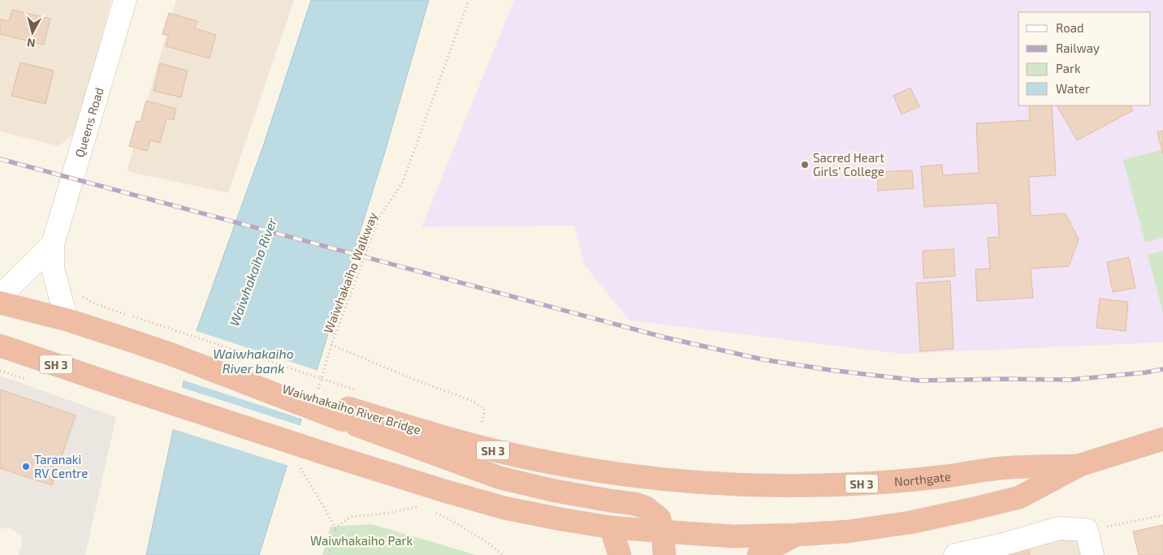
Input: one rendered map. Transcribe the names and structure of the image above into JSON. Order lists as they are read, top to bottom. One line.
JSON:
{"streets":{"highway":["SH 3","Waiwhakaiho River Bridge","Northgate"],"street":["Queens Road"],"path":["Waiwhakaiho Walkway"]},"crossings":[["SH 3","Northgate"],["Waiwhakaiho River Bridge","Northgate"]],"water":["Waiwhakaiho River","Waiwhakaiho River bank"],"parks":["Waiwhakaiho Park"],"places":["Sacred Heart Girls' College","Taranaki RV Centre"],"legend":["Road","Railway","Park","Water"],"north":"bottom"}
